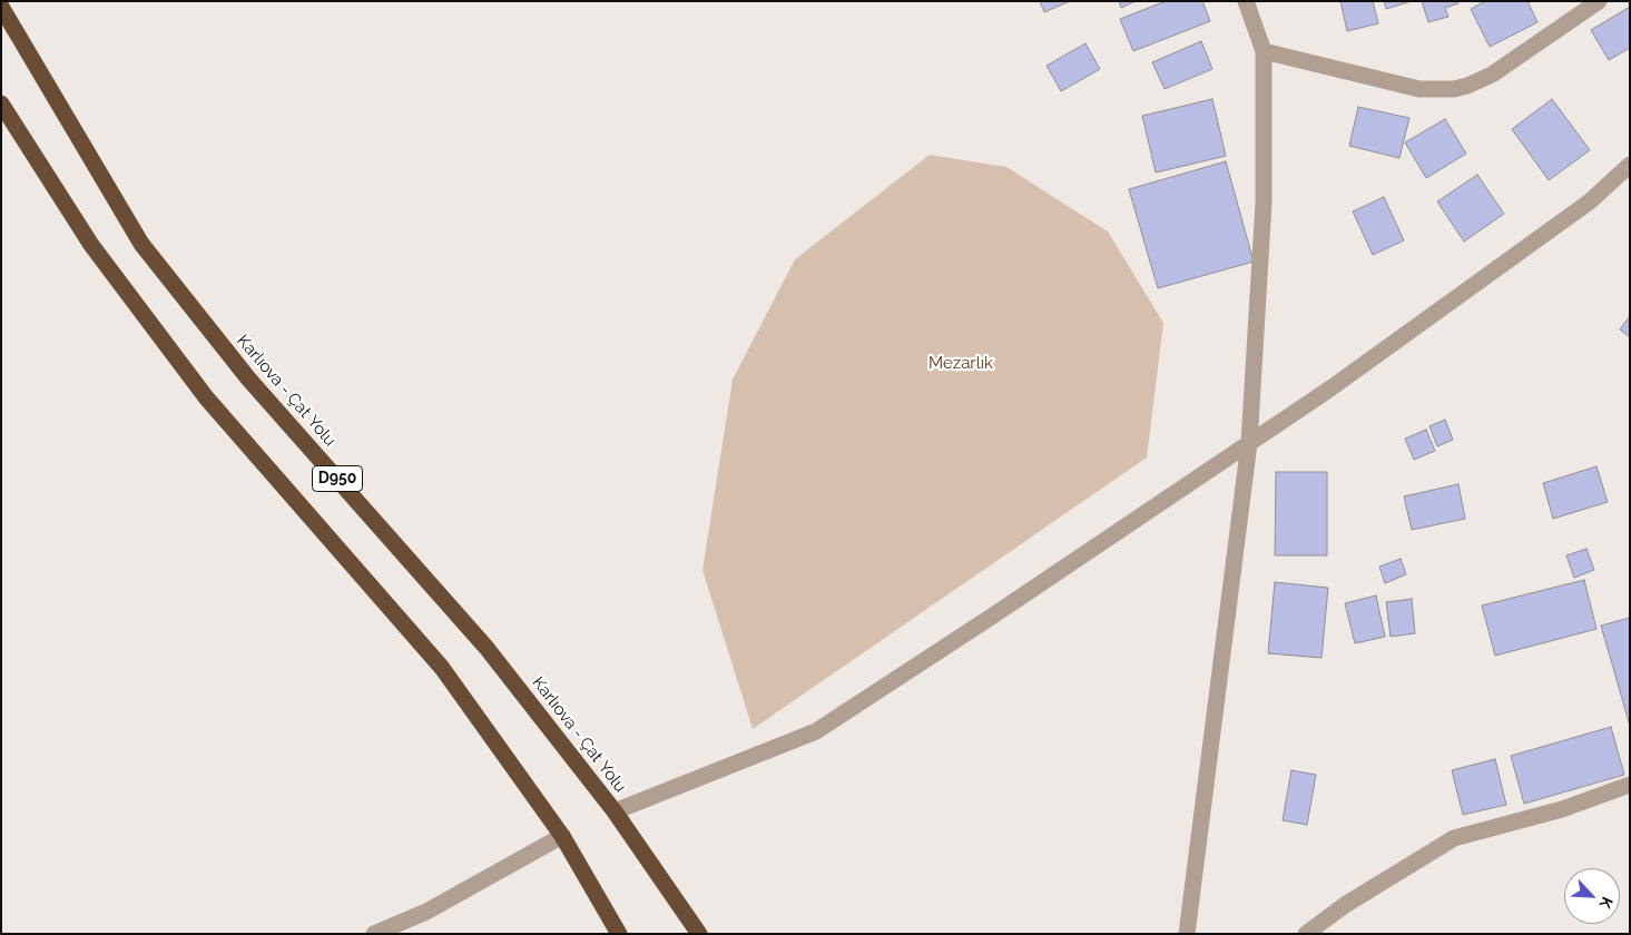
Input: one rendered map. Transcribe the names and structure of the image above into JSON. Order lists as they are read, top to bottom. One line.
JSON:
{"streets":{"highway":["Karlıova - Çat Yolu","D950"]},"parks":["Mezarlık"],"north":"bottom right"}
